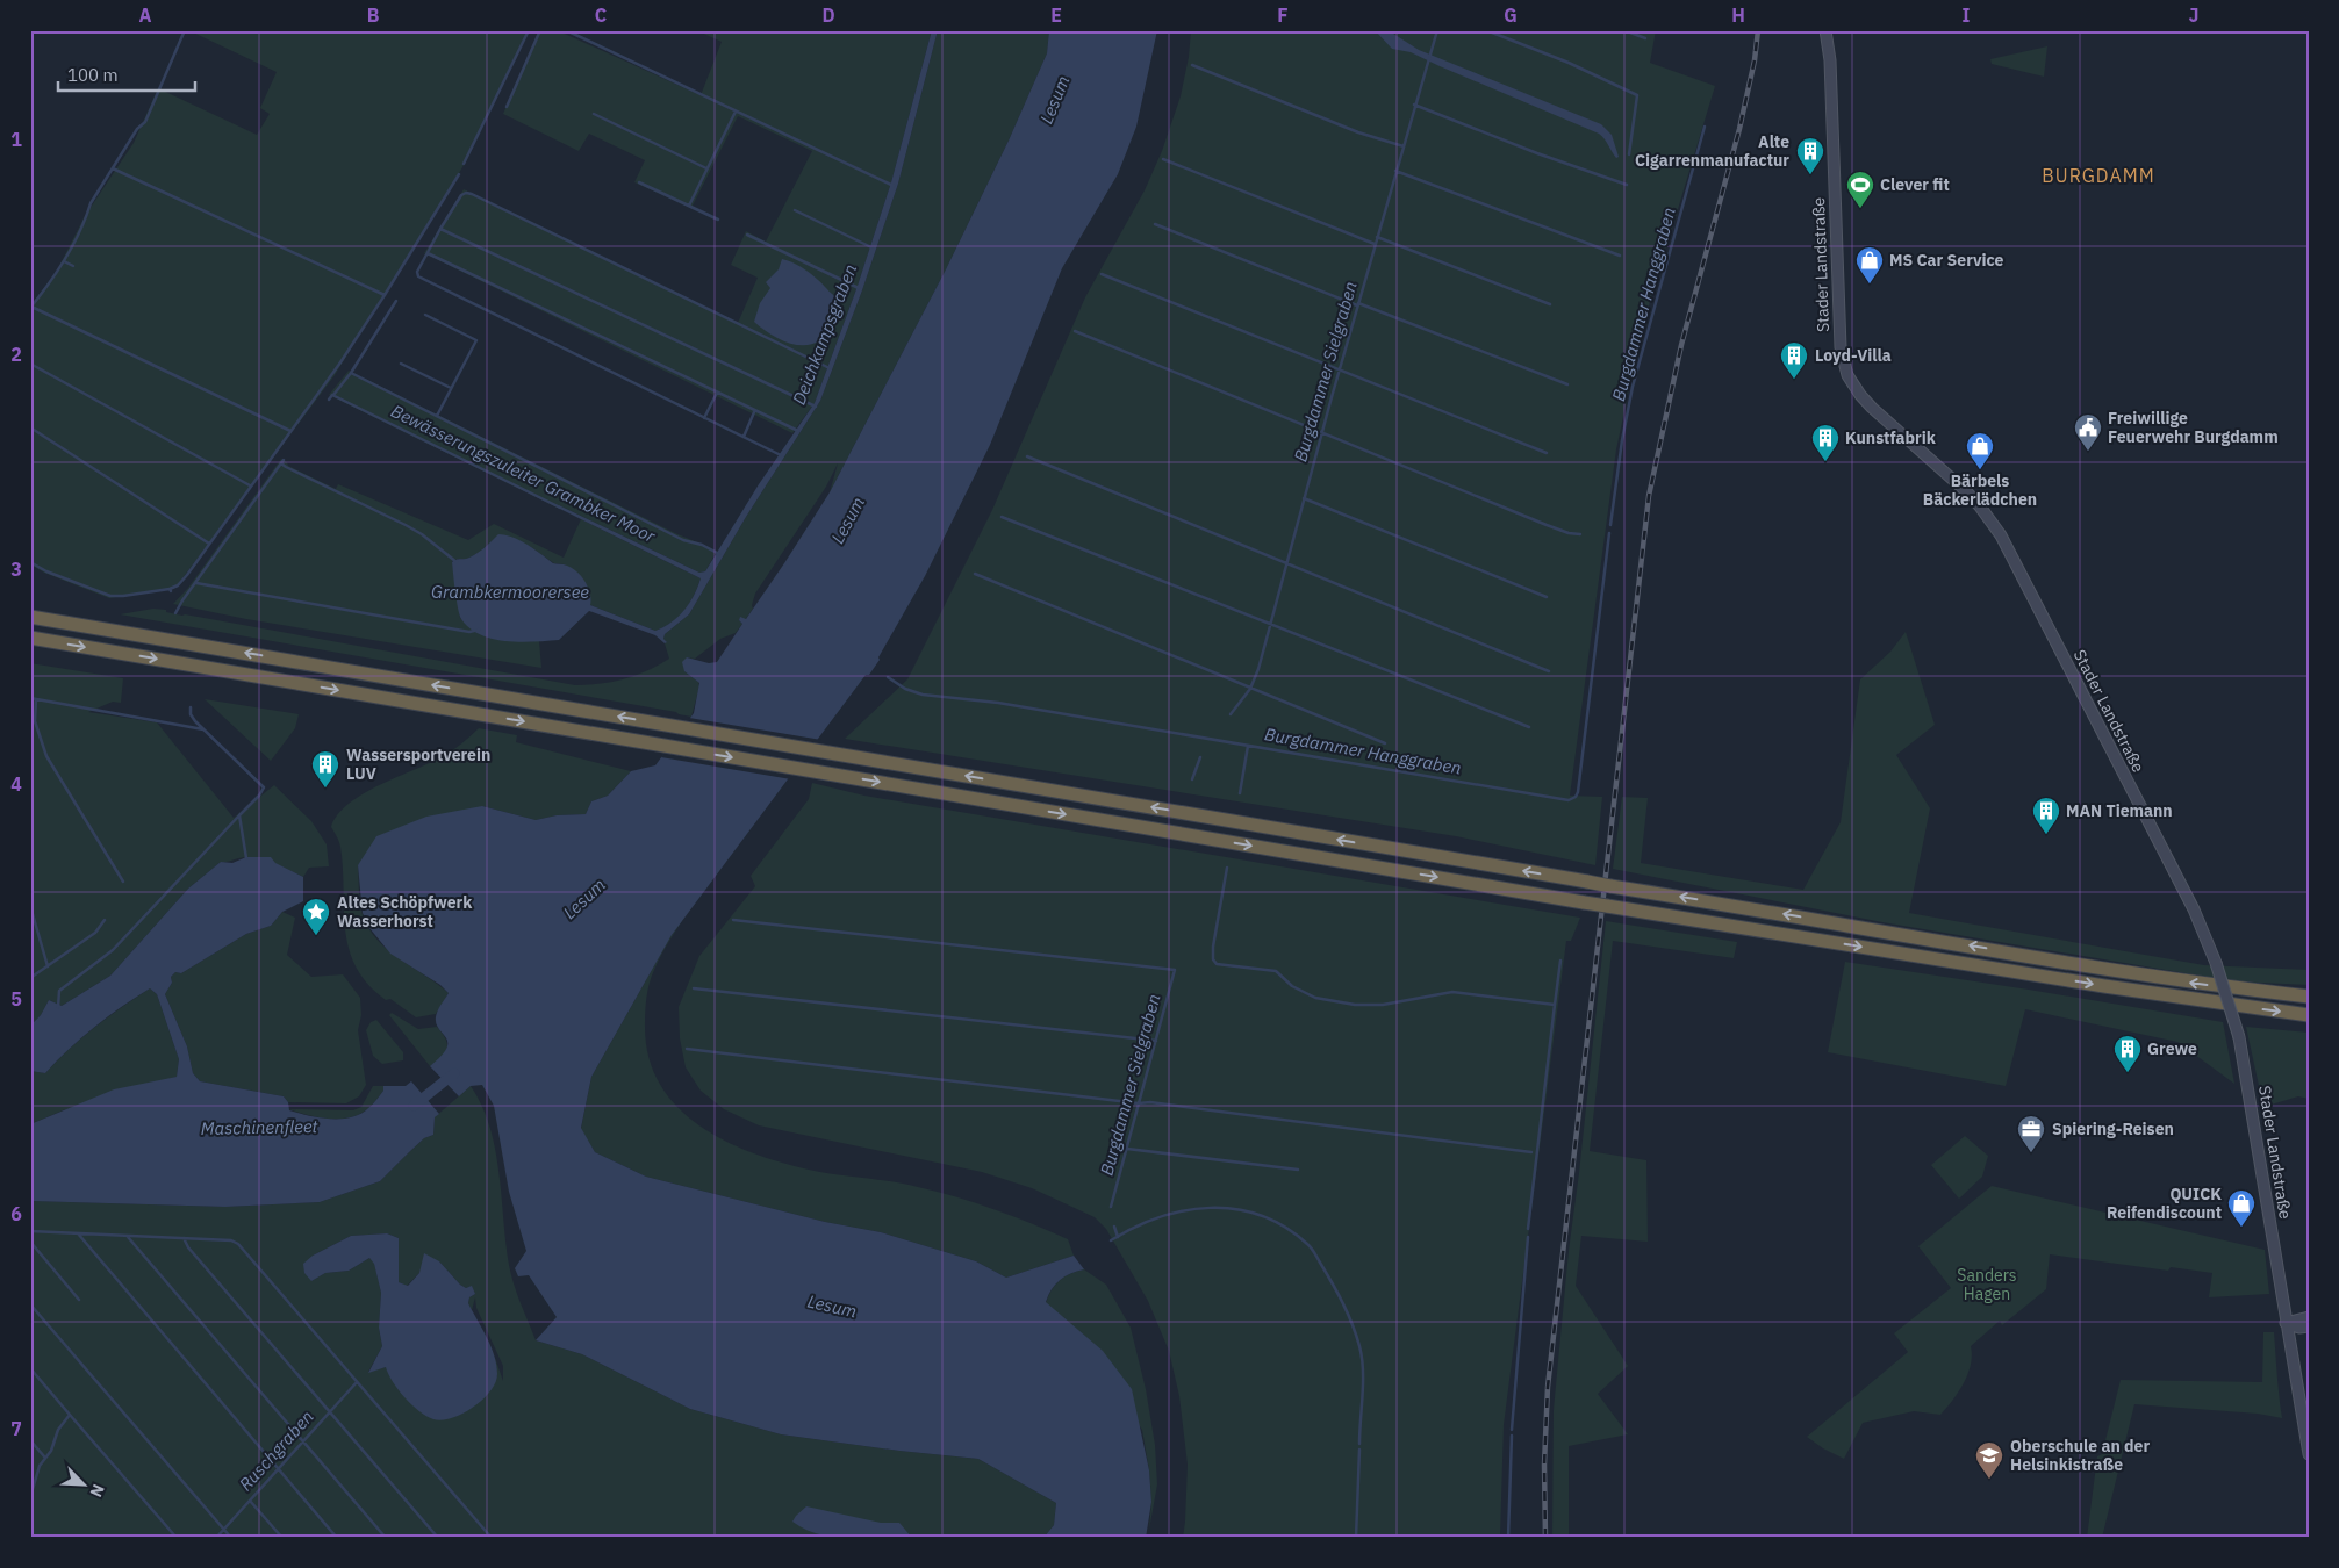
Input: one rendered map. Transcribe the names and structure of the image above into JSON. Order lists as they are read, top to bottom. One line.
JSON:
{"streets":{"street":["Stader Landstraße"]},"districts":["BURGDAMM"],"water":["Lesum","Burgdammer Hanggraben","Deichkampsgraben","Burgdammer Sielgraben","Bewässerungszuleiter Grambker Moor","Grambkermoorersee","Maschinenfleet","Ruschgraben"],"parks":["Sanders Hagen"],"places":{"building":["Alte Cigarrenmanufactur","Loyd-Villa","Kunstfabrik","Wassersportverein LUV","MAN Tiemann","Grewe"],"sports":["Clever fit"],"shop":["MS Car Service","Bärbels Bäckerlädchen","QUICK Reifendiscount"],"public building":["Freiwillige Feuerwehr Burgdamm"],"place":["Altes Schöpfwerk Wasserhorst"],"office":["Spiering-Reisen"],"school or university":["Oberschule an der Helsinkistraße"]},"scale_bar":"100 m","north":"bottom right","grid":{"columns":["A","B","C","D","E","F","G","H","I","J"],"rows":["1","2","3","4","5","6","7"]}}
